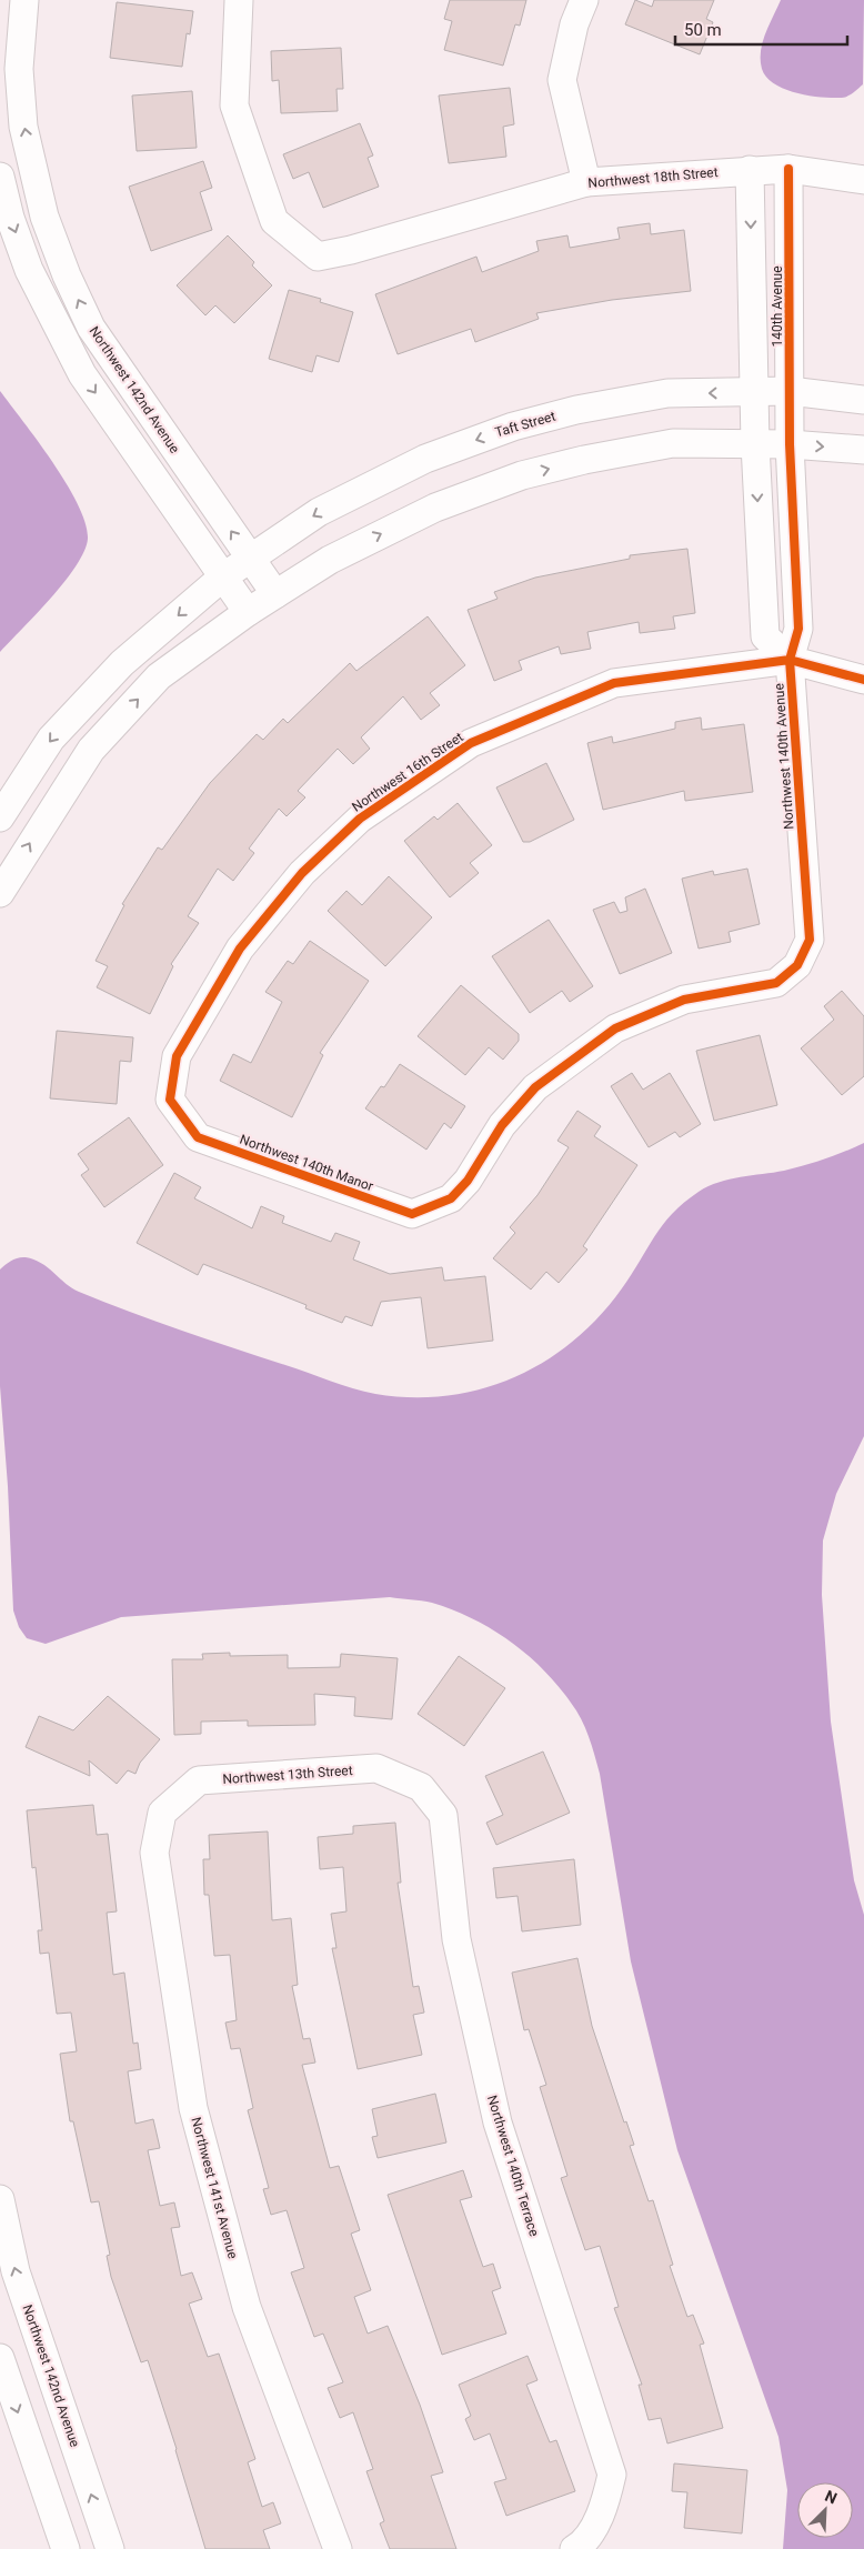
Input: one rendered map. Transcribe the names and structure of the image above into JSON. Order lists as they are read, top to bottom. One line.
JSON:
{"streets":{"street":["Northwest 18th Street","140th Avenue","Northwest 142nd Avenue","Taft Street","Northwest 140th Avenue","Northwest 16th Street","Northwest 140th Manor","Northwest 13th Street","Northwest 140th Terrace","Northwest 141st Avenue"]},"crossings":[["Northwest 18th Street","140th Avenue"],["140th Avenue","Taft Street"],["140th Avenue","Northwest 140th Avenue"],["Northwest 142nd Avenue","Taft Street"],["Northwest 140th Avenue","Northwest 16th Street"],["Northwest 140th Avenue","Northwest 140th Manor"],["Northwest 16th Street","Northwest 140th Manor"],["Northwest 13th Street","Northwest 140th Terrace"],["Northwest 13th Street","Northwest 141st Avenue"]],"scale_bar":"50 m","north":"top right"}
